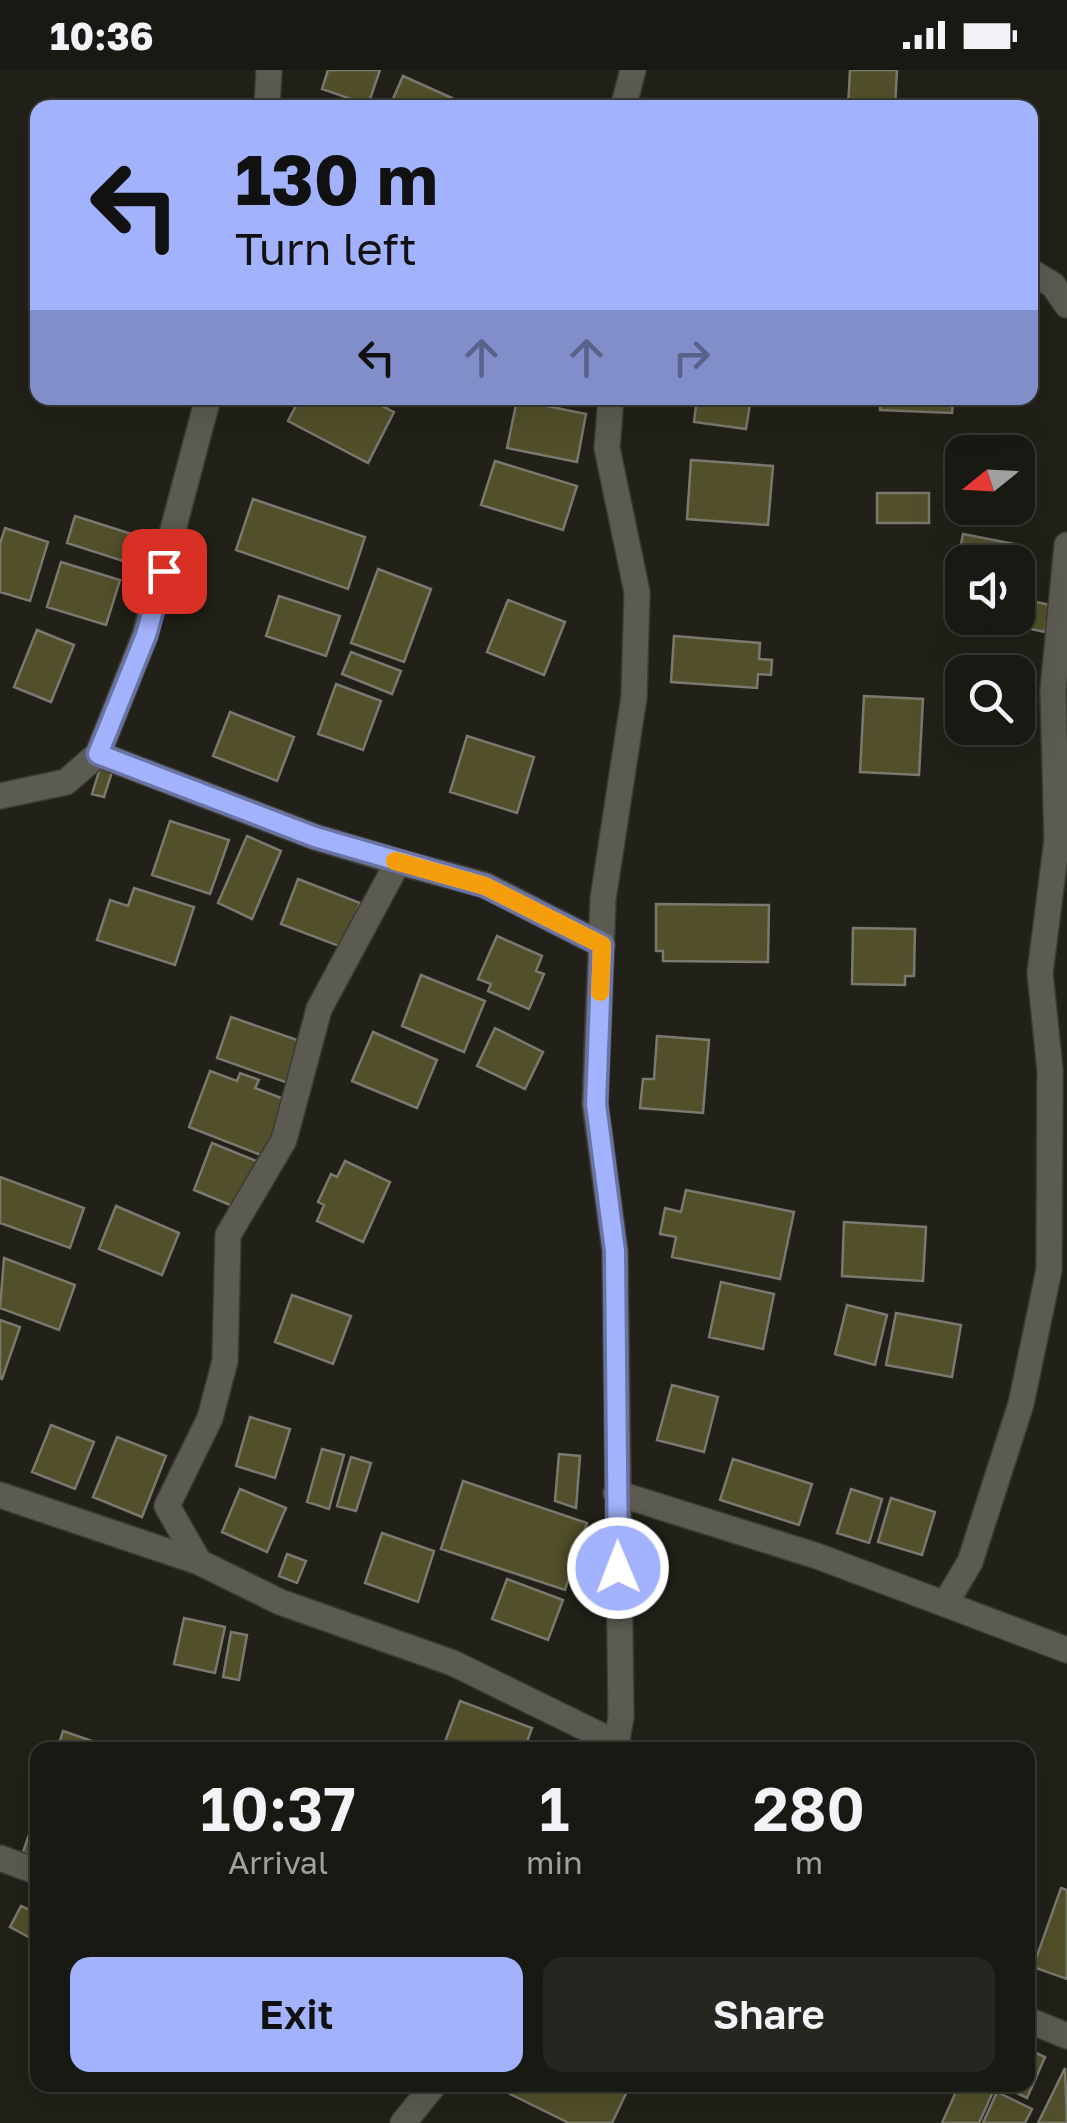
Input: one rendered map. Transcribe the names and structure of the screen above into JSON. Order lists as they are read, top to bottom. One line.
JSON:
{"north":"left","page":{"status":"10:36","turn":["130 m","Turn left"],"eta":["10:37","Arrival","1","min","280","m"],"buttons":["Exit","Share"]}}
